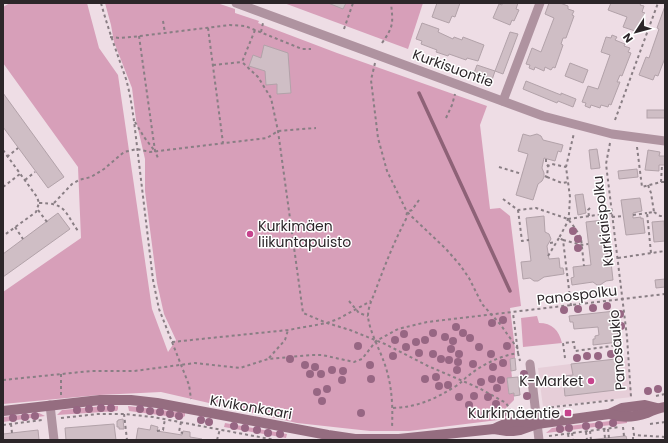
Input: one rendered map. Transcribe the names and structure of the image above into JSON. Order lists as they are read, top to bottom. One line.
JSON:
{"streets":{"street":["Kurkisuontie","Kivikonkaari"],"path":["Kurkiaispolku","Panospolku","Panosaukio"]},"crossings":[["Kurkiaispolku","Panospolku"],["Kurkiaispolku","Panosaukio"],["Panospolku","Panosaukio"]],"places":{"other":["Kurkimäen liikuntapuisto","K-Market"],"transit":["Kurkimäentie"]},"north":"bottom left"}
